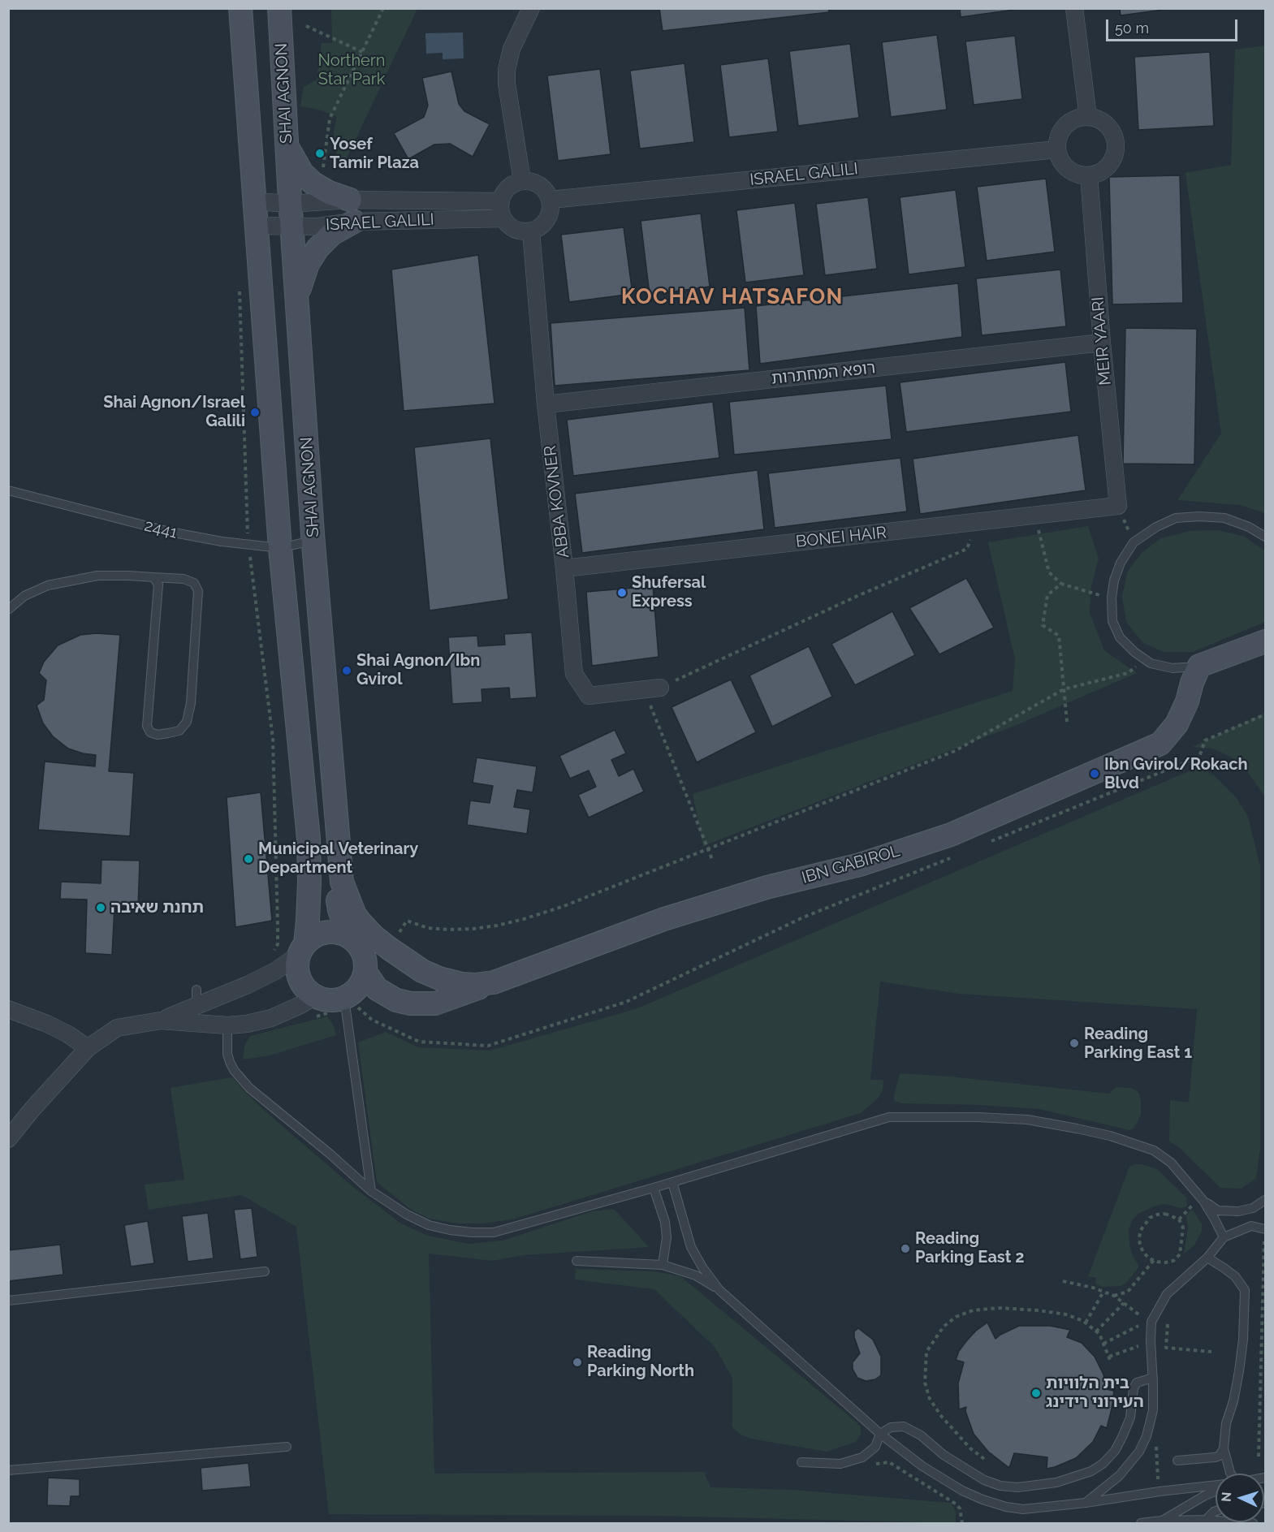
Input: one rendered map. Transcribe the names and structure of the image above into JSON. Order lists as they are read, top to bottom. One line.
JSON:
{"streets":{"main road":["SHAI AGNON","IBN GABIROL"],"street":["ISRAEL GALILI","MEIR YAARI","רופא המחתרות","ABBA KOVNER","BONEI HAIR"],"lane":["2441"]},"crossings":[["SHAI AGNON","ISRAEL GALILI"],["SHAI AGNON","2441"],["SHAI AGNON","IBN GABIROL"],["ISRAEL GALILI","MEIR YAARI"],["ISRAEL GALILI","ABBA KOVNER"],["MEIR YAARI","רופא המחתרות"],["MEIR YAARI","BONEI HAIR"],["רופא המחתרות","ABBA KOVNER"],["ABBA KOVNER","BONEI HAIR"]],"districts":["KOCHAV HATSAFON"],"parks":["Northern Star Park"],"places":["Yosef Tamir Plaza","Shai Agnon/Israel Galili","Shufersal Express","Shai Agnon/Ibn Gvirol","Ibn Gvirol/Rokach Blvd","Municipal Veterinary Department","תחנת שאיבה","Reading Parking East 1","Reading Parking East 2","Reading Parking North","בית הלוויות העירוני רידינג"],"scale_bar":"50 m","north":"left"}
